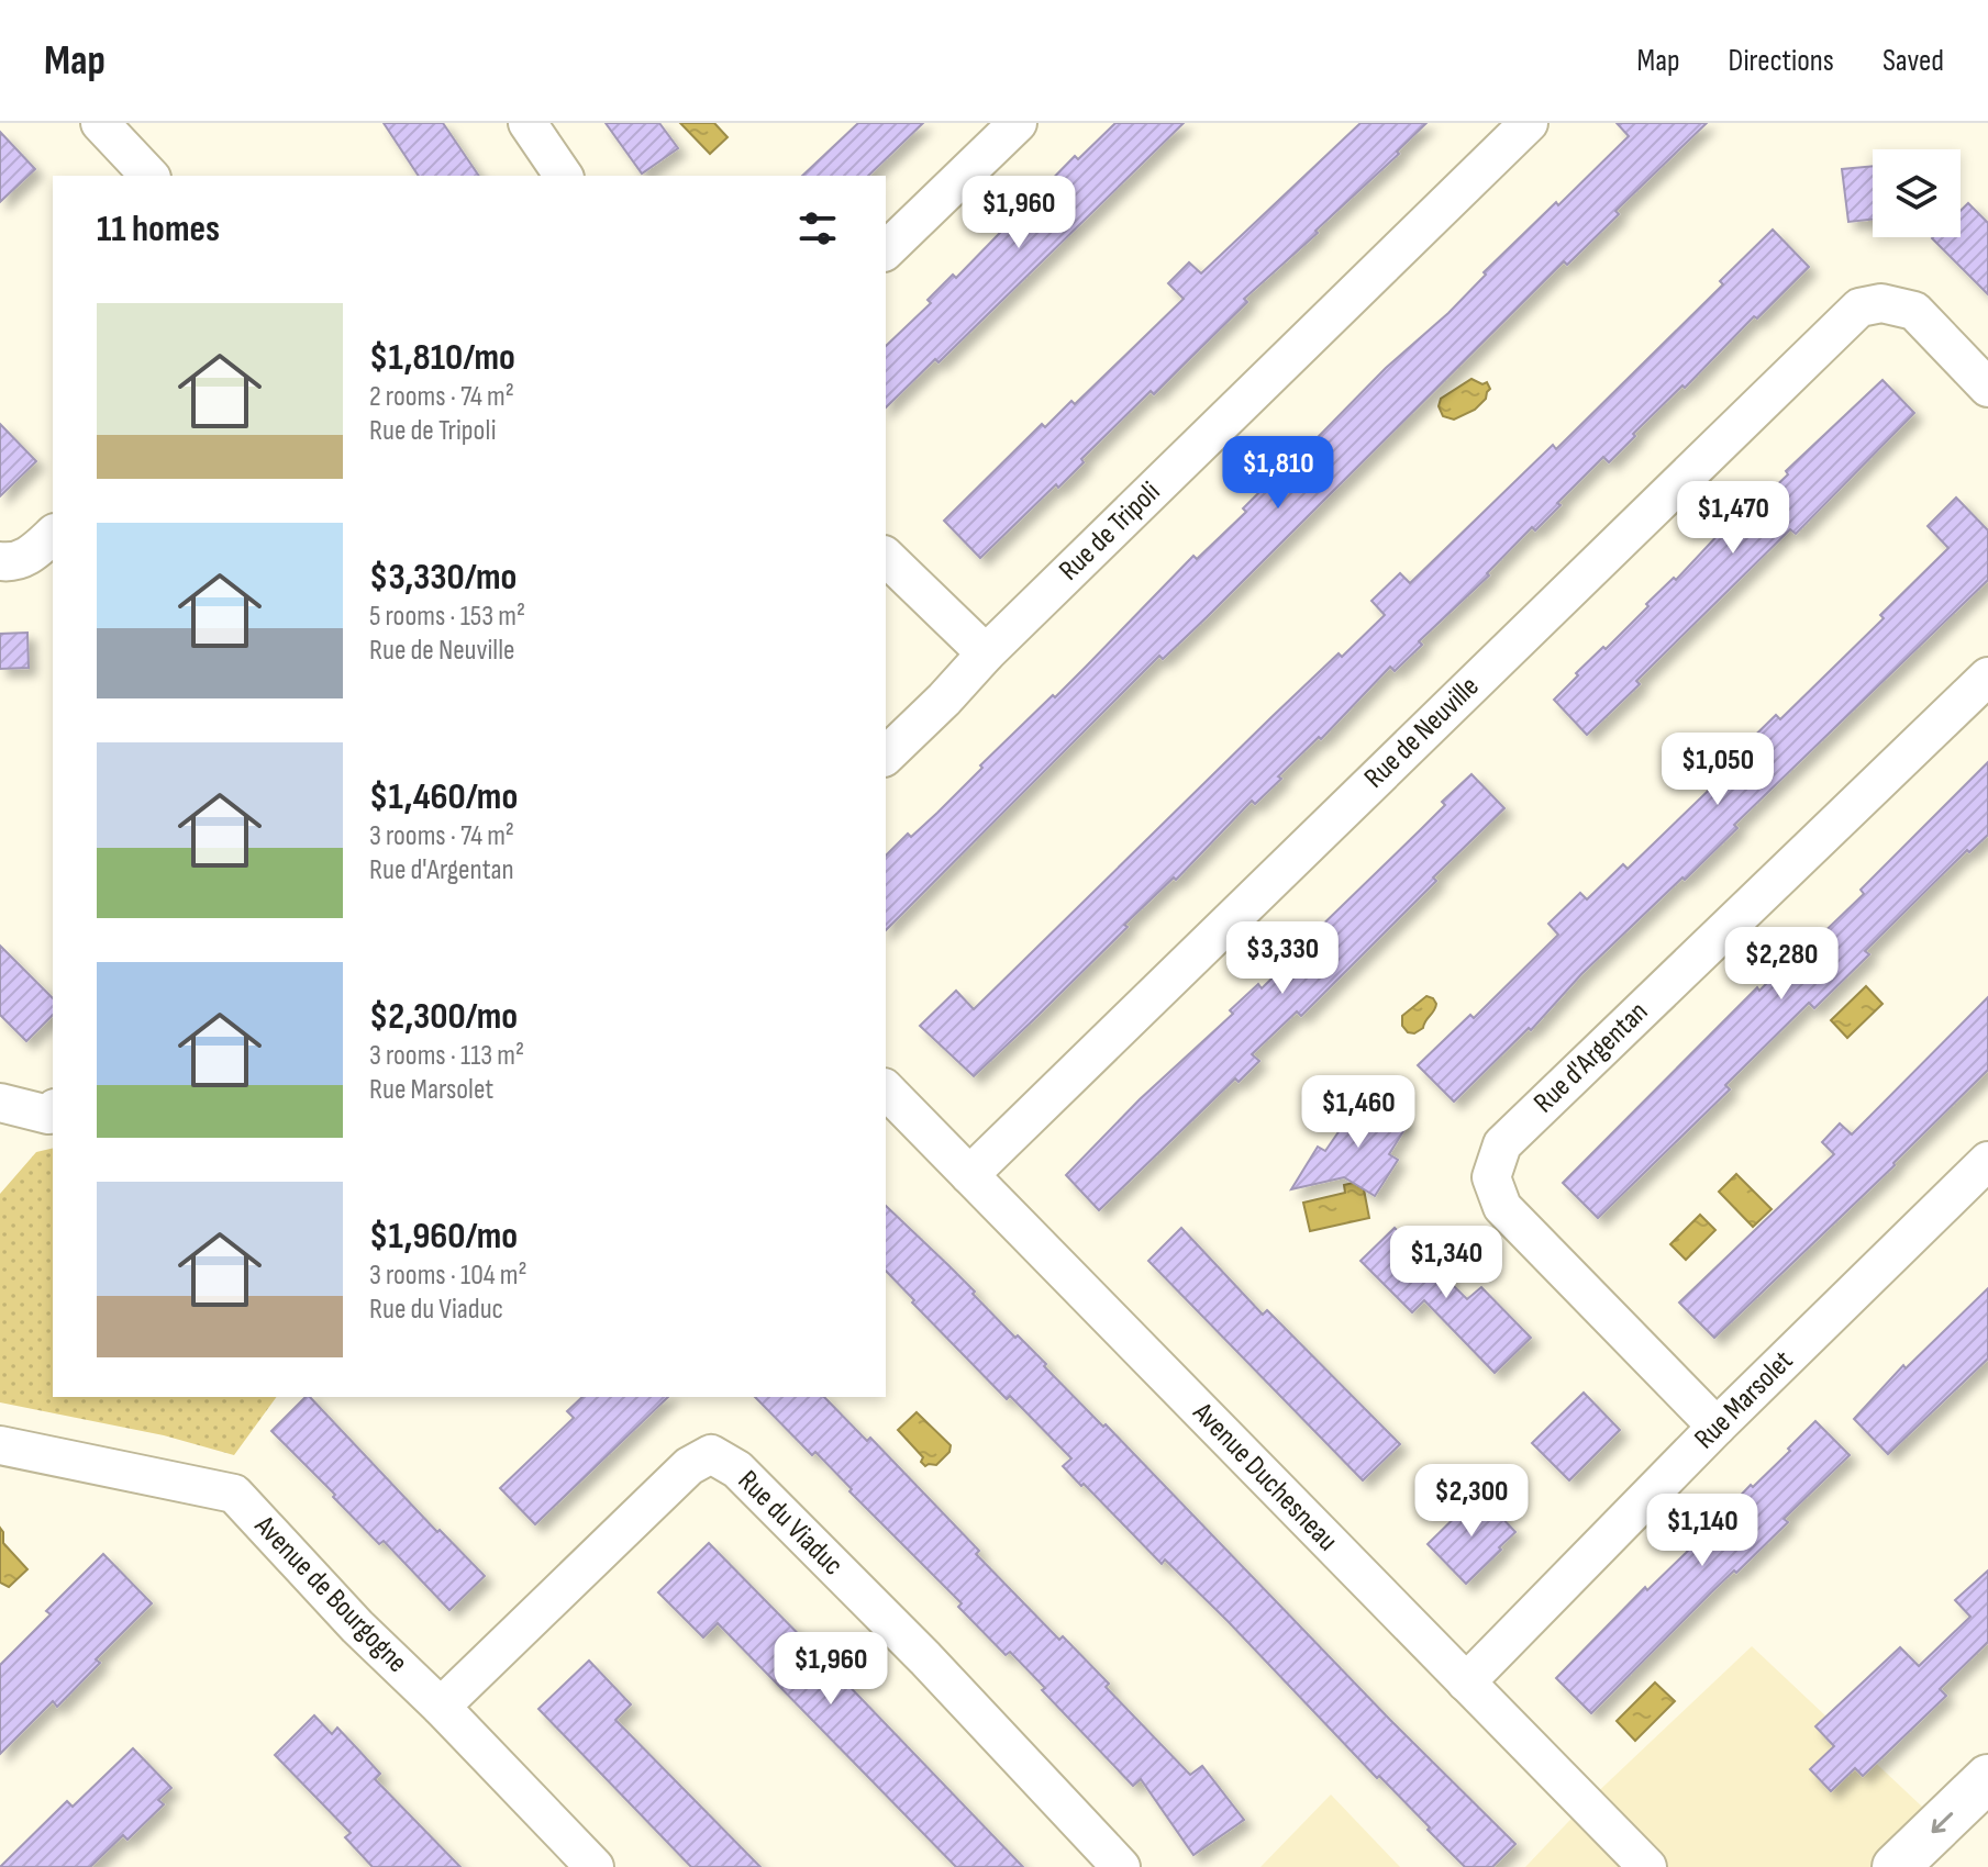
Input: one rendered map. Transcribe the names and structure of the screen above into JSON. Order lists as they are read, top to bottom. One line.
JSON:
{"streets":{"street":["Rue de Tripoli","Rue de Neuville","Rue d'Argentan","Rue Marsolet","Avenue Duchesneau","Rue du Viaduc","Avenue de Bourgogne"]},"crossings":[["Rue de Neuville","Avenue Duchesneau"],["Rue d'Argentan","Rue Marsolet"],["Rue Marsolet","Avenue Duchesneau"],["Rue du Viaduc","Avenue de Bourgogne"]],"page":{"header":"Map","nav":["Map","Directions","Saved"],"price":["$1,960","$1,810","$1,470","$1,050","$3,330","$2,280","$1,460","$1,340","$2,300","$1,140","$1,960"],"heading":"11 homes","list":[{"name":"$1,810/mo","note":"2 rooms · 74 m² · Rue de Tripoli"},{"name":"$3,330/mo","note":"5 rooms · 153 m² · Rue de Neuville"},{"name":"$1,460/mo","note":"3 rooms · 74 m² · Rue d'Argentan"},{"name":"$2,300/mo","note":"3 rooms · 113 m² · Rue Marsolet"},{"name":"$1,960/mo","note":"3 rooms · 104 m² · Rue du Viaduc"}]}}
